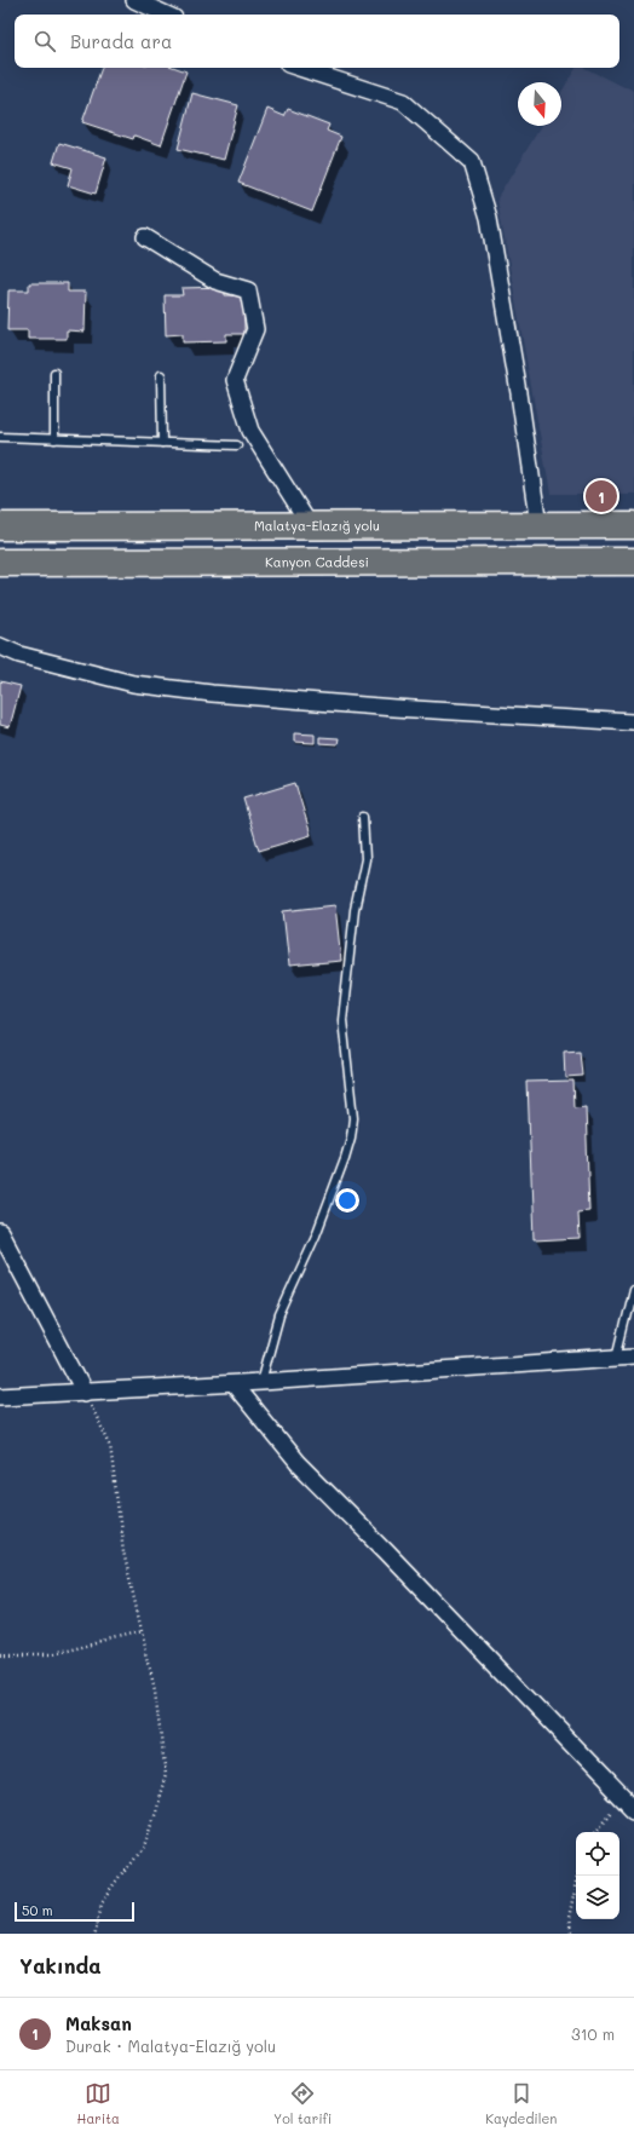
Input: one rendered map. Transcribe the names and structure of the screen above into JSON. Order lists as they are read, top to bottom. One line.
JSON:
{"streets":{"highway":["Malatya-Elazığ yolu","Kanyon Caddesi"]},"scale_bar":"50 m","north":"bottom","page":{"search":"Burada ara","pins":"1","scale":"50 m","heading":"Yakında","list":[{"mark":"1","name":"Maksan","note":"Durak · Malatya-Elazığ yolu","value":"310 m"}],"nav":["Harita","Yol tarifi","Kaydedilen"]}}
